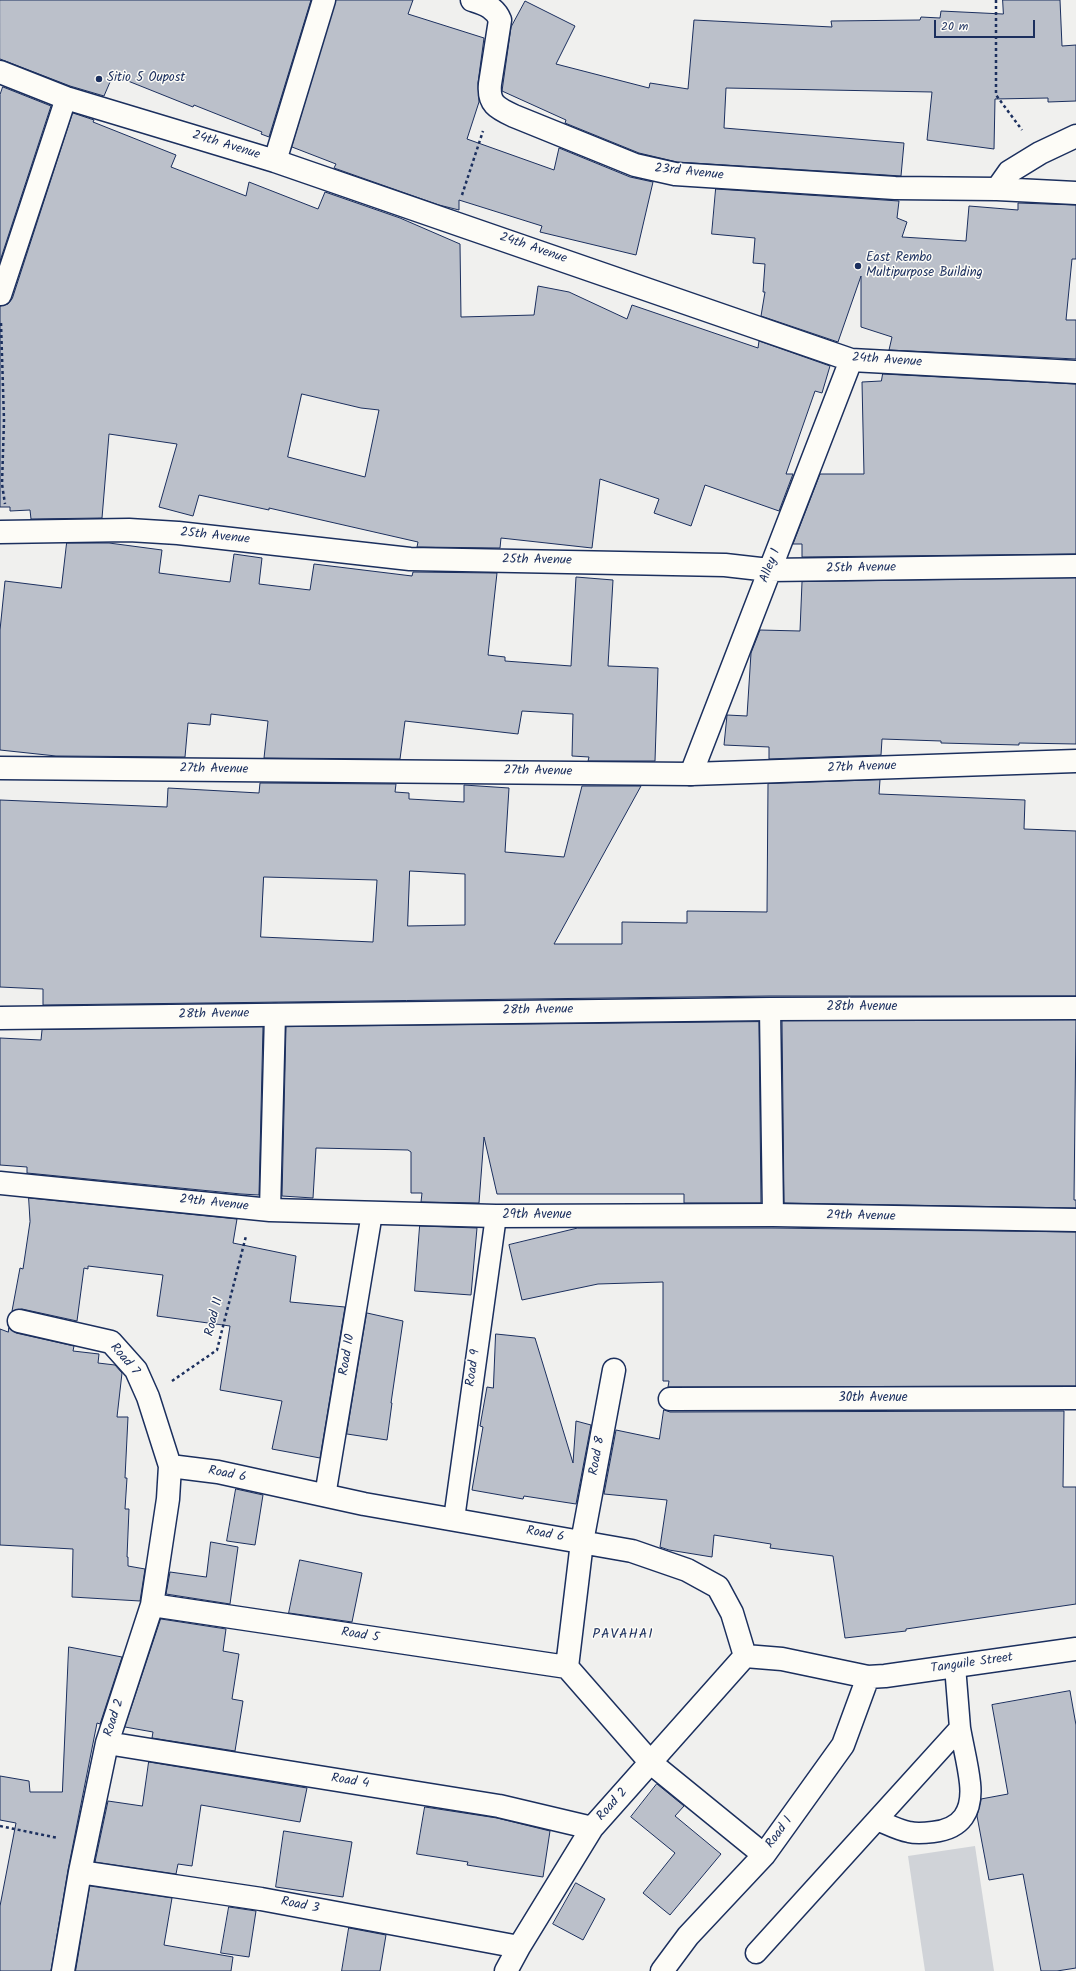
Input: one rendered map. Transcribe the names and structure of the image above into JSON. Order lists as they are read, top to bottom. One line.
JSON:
{"streets":{"street":["24th Avenue","23rd Avenue","25th Avenue","Alley 1","27th Avenue","28th Avenue","29th Avenue","Road 7","30th Avenue","Road 8","Road 6","Road 5","Tanguile Street","Road 2","Road 4","Road 1","Road 3"],"lane":["Road 10","Road 9"],"path":["Road 11"]},"crossings":[["24th Avenue","Alley 1"],["25th Avenue","Alley 1"],["Alley 1","27th Avenue"],["29th Avenue","Road 11"],["29th Avenue","Road 10"],["29th Avenue","Road 9"],["Road 11","Road 7"],["Road 10","Road 6"],["Road 7","Road 6"],["Road 7","Road 2"],["Road 9","Road 6"],["Road 8","Road 6"],["Road 6","Road 2"],["Road 5","Road 2"],["Tanguile Street","Road 1"],["Road 2","Road 4"],["Road 2","Road 3"]],"districts":["PAVAHAI"],"places":["Sitio 5 Oupost","East Rembo Multipurpose Building"],"scale_bar":"20 m"}
